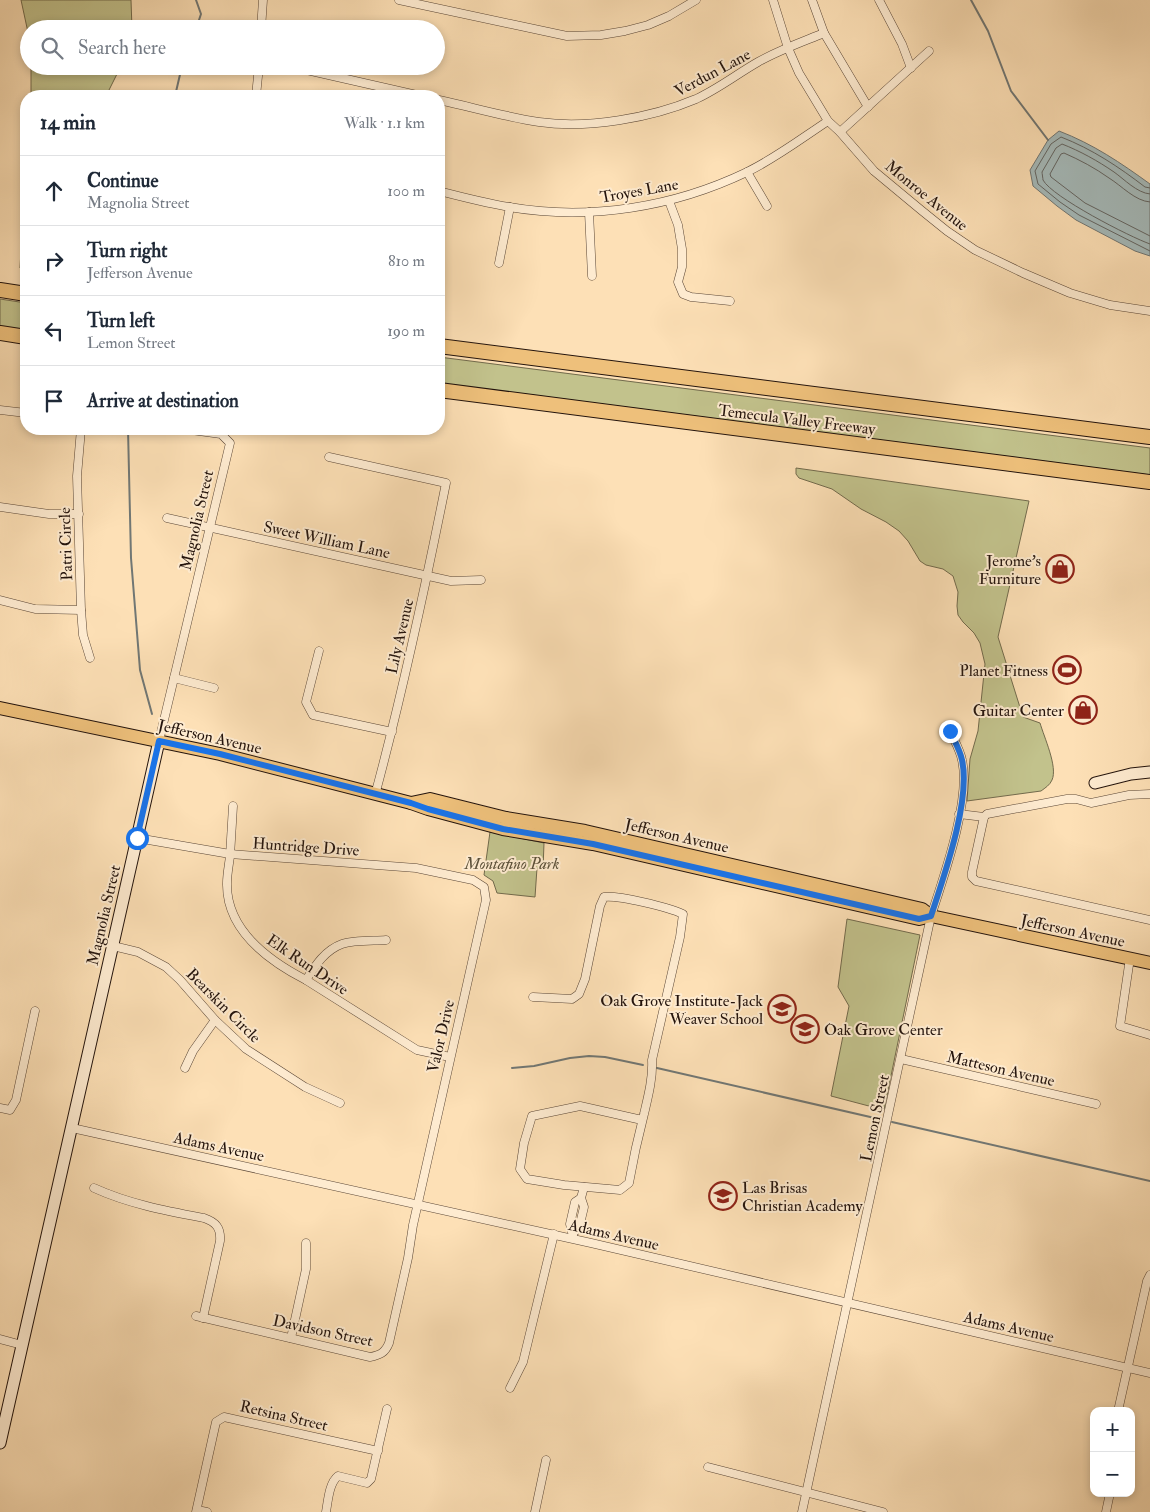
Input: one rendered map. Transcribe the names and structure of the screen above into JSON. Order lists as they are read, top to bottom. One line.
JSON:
{"streets":{"highway":["Temecula Valley Freeway"],"main road":["Jefferson Avenue"],"street":["Verdun Lane","Troyes Lane","Monroe Avenue","Magnolia Street","Sweet William Lane","Patri Circle","Lily Avenue","Huntridge Drive","Elk Run Drive","Bearskin Circle","Valor Drive","Matteson Avenue","Lemon Street","Adams Avenue","Davidson Street","Retsina Street"]},"crossings":[["Verdun Lane","Monroe Avenue"],["Troyes Lane","Monroe Avenue"],["Magnolia Street","Sweet William Lane"],["Magnolia Street","Jefferson Avenue"],["Magnolia Street","Huntridge Drive"],["Magnolia Street","Bearskin Circle"],["Magnolia Street","Adams Avenue"],["Sweet William Lane","Lily Avenue"],["Lily Avenue","Jefferson Avenue"],["Jefferson Avenue","Lemon Street"],["Huntridge Drive","Elk Run Drive"],["Huntridge Drive","Valor Drive"],["Elk Run Drive","Valor Drive"],["Valor Drive","Adams Avenue"],["Valor Drive","Davidson Street"],["Matteson Avenue","Lemon Street"],["Lemon Street","Adams Avenue"],["Adams Avenue","Davidson Street"]],"parks":["Montafino Park"],"places":{"shop":["Jerome's Furniture","Guitar Center"],"sports":["Planet Fitness"],"school or university":["Oak Grove Institute-Jack Weaver School","Oak Grove Center","Las Brisas Christian Academy"]},"page":{"search":"Search here","heading":["14 min","Walk · 1.1 km"],"list":[["Continue","Magnolia Street","100 m"],["Turn right","Jefferson Avenue","810 m"],["Turn left","Lemon Street","190 m"],"Arrive at destination"],"map_buttons":["+","−"]}}
